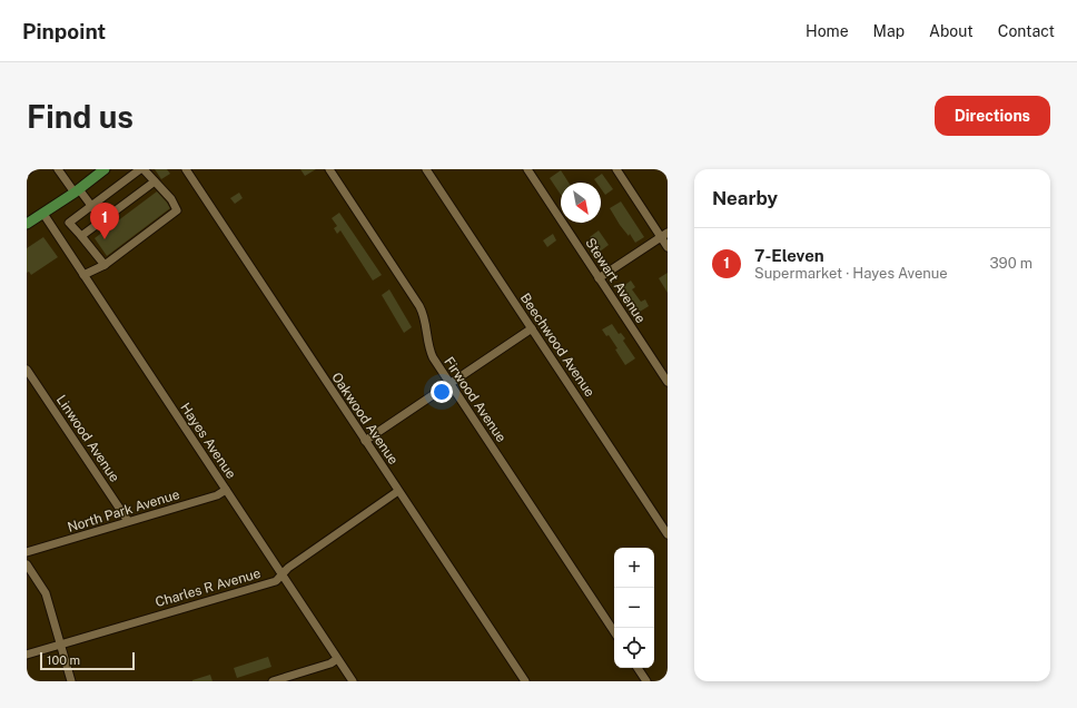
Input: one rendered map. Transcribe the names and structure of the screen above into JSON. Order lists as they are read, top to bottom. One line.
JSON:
{"streets":{"street":["Stewart Avenue","Beechwood Avenue","Firwood Avenue","Oakwood Avenue","Linwood Avenue","Hayes Avenue","North Park Avenue","Charles R Avenue"]},"crossings":[["Oakwood Avenue","Charles R Avenue"],["Linwood Avenue","North Park Avenue"],["Hayes Avenue","North Park Avenue"],["Hayes Avenue","Charles R Avenue"]],"scale_bar":"100 m","north":"bottom right","page":{"header":"Pinpoint","nav":["Home","Map","About","Contact"],"buttons":"Directions","title":"Find us","heading":"Nearby","pins":"1","list":[{"mark":"1","name":"7-Eleven","note":"Supermarket · Hayes Avenue","value":"390 m"}],"map_buttons":["+","−"],"scale":"100 m"}}
